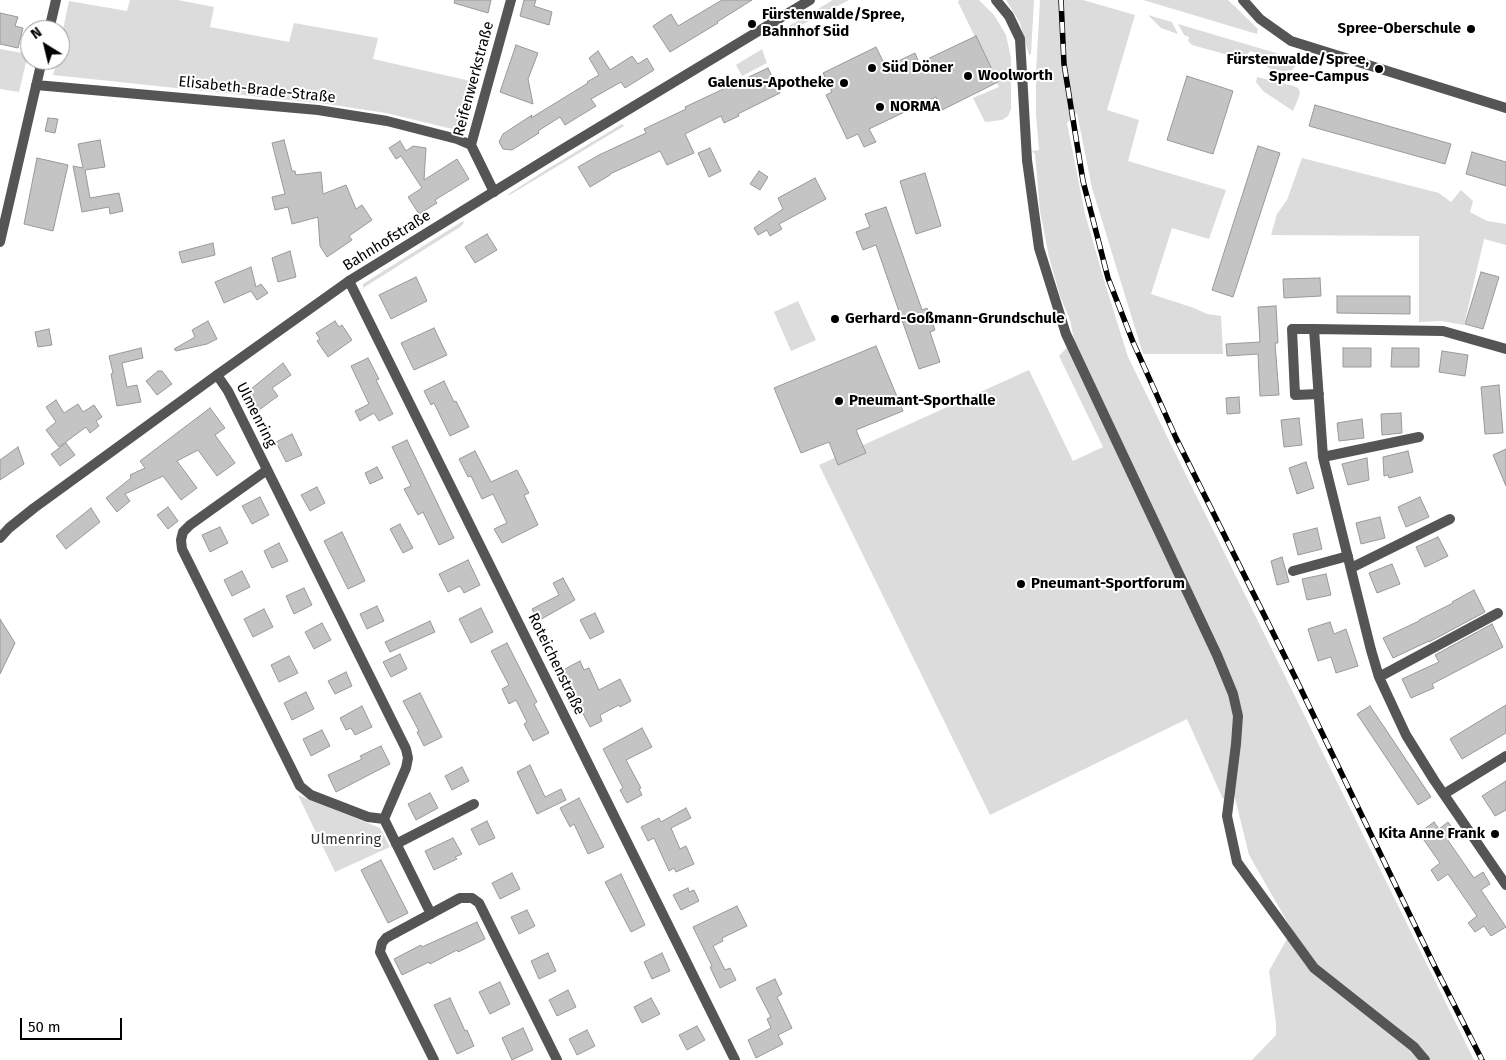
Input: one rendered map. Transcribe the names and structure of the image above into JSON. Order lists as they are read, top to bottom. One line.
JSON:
{"streets":{"street":["Reifenwerkstraße","Elisabeth-Brade-Straße","Bahnhofstraße","Ulmenring","Roteichenstraße"]},"crossings":[["Reifenwerkstraße","Elisabeth-Brade-Straße"],["Reifenwerkstraße","Bahnhofstraße"],["Bahnhofstraße","Ulmenring"],["Bahnhofstraße","Roteichenstraße"]],"parks":["Ulmenring"],"places":["Fürstenwalde/Spree, Bahnhof Süd","Spree-Oberschule","Süd Döner","Fürstenwalde/Spree, Spree-Campus","Woolworth","Galenus-Apotheke","NORMA","Gerhard-Goßmann-Grundschule","Pneumant-Sporthalle","Pneumant-Sportforum","Kita Anne Frank"],"scale_bar":"50 m","north":"top left"}
